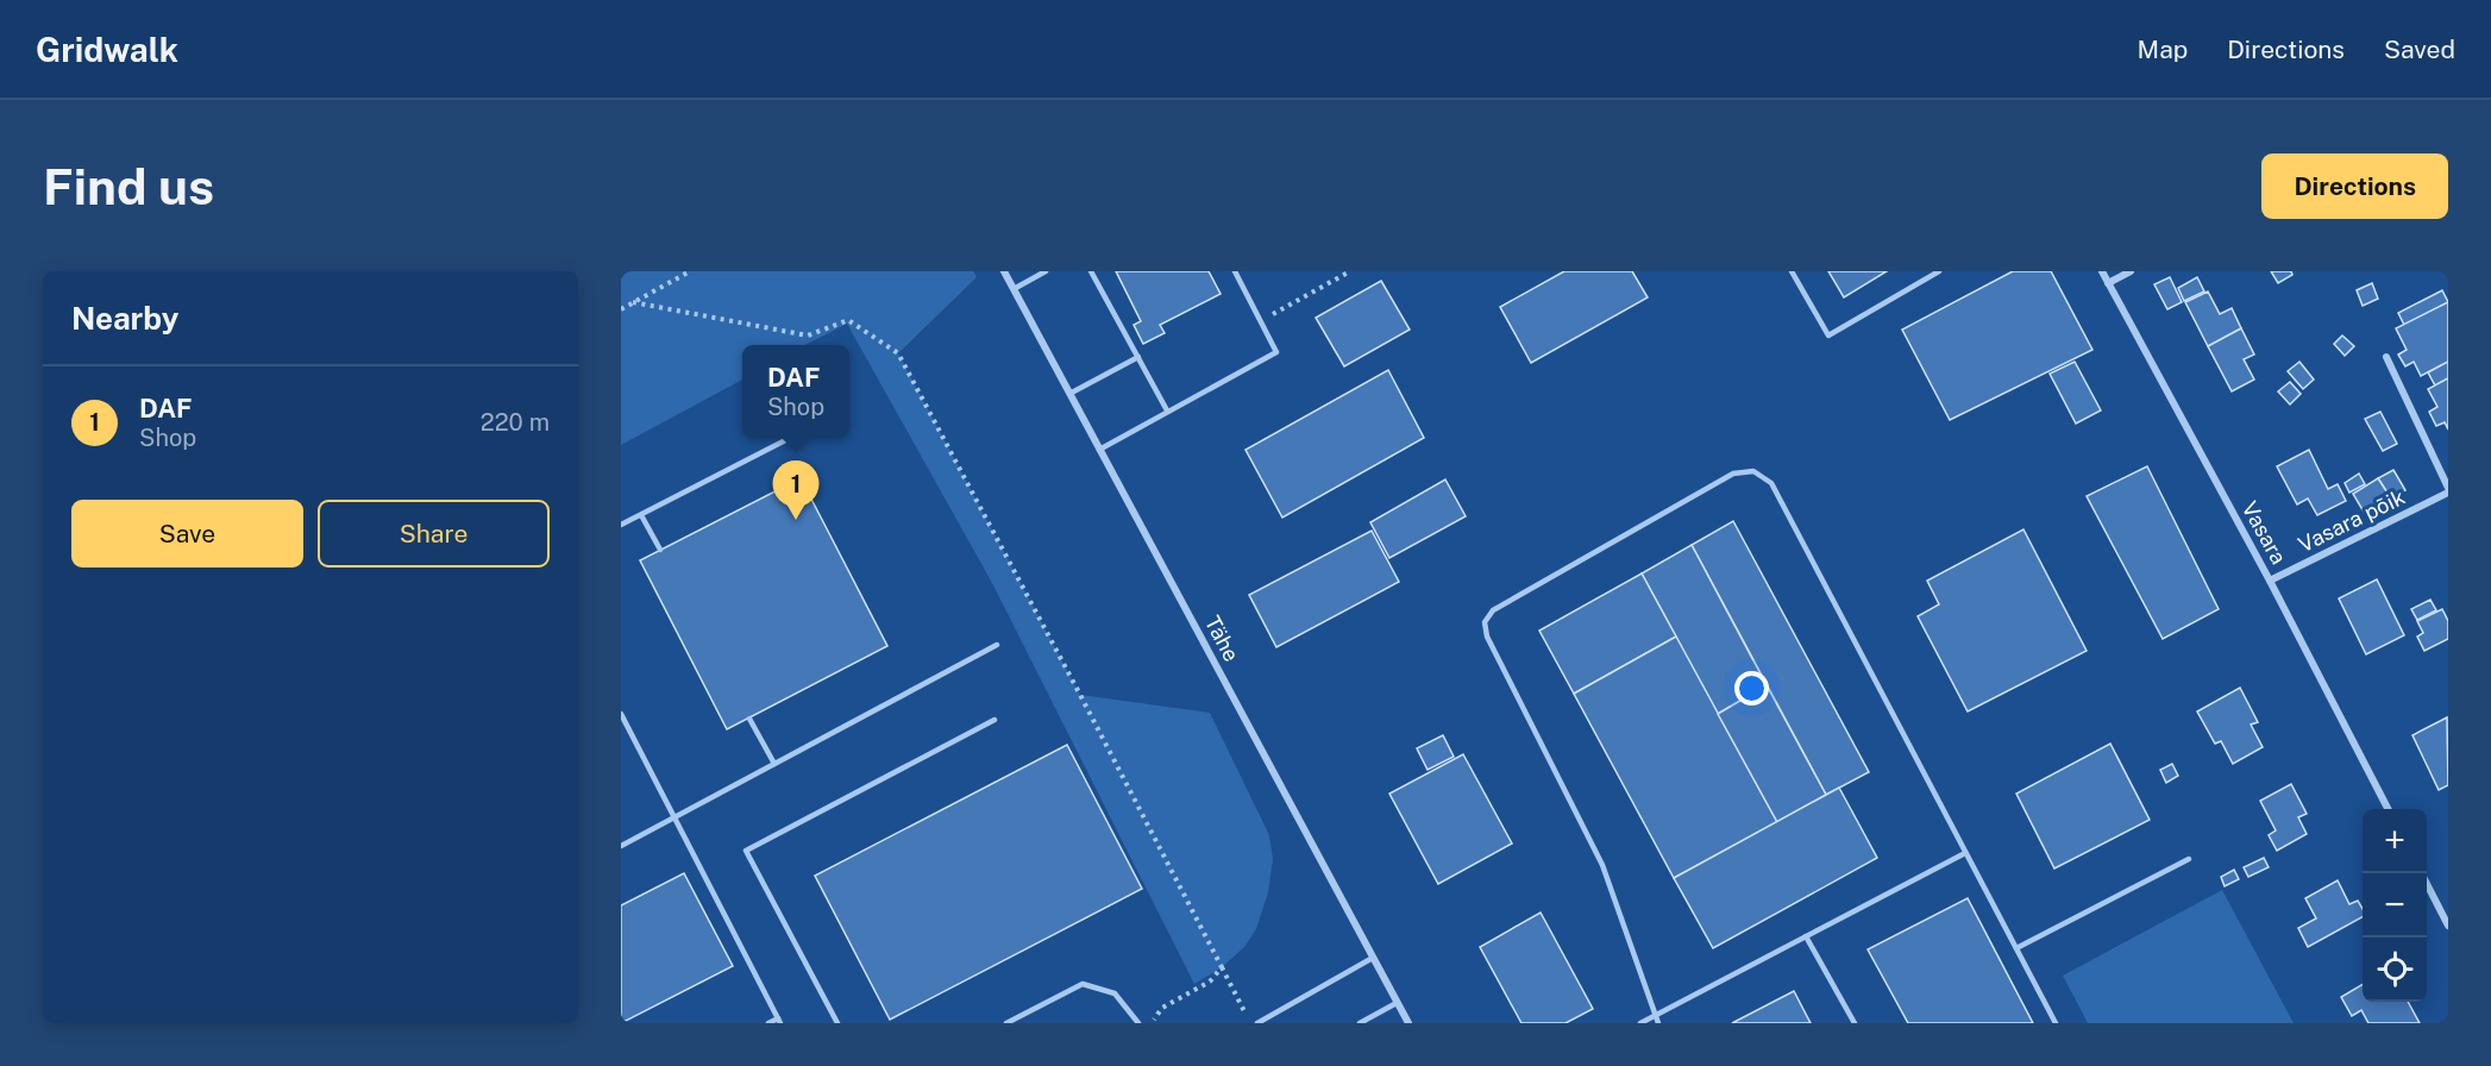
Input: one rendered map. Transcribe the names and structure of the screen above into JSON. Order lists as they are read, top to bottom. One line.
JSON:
{"streets":{"street":["Vasara põik","Vasara","Tähe"]},"crossings":[["Vasara põik","Vasara"]],"page":{"header":"Gridwalk","nav":["Map","Directions","Saved"],"buttons":["Directions",["Save","Share"]],"title":"Find us","heading":"Nearby","popup":["DAF","Shop"],"list":[{"mark":"1","name":"DAF","note":"Shop","value":"220 m"}],"pins":"1","map_buttons":["+","−"]}}
